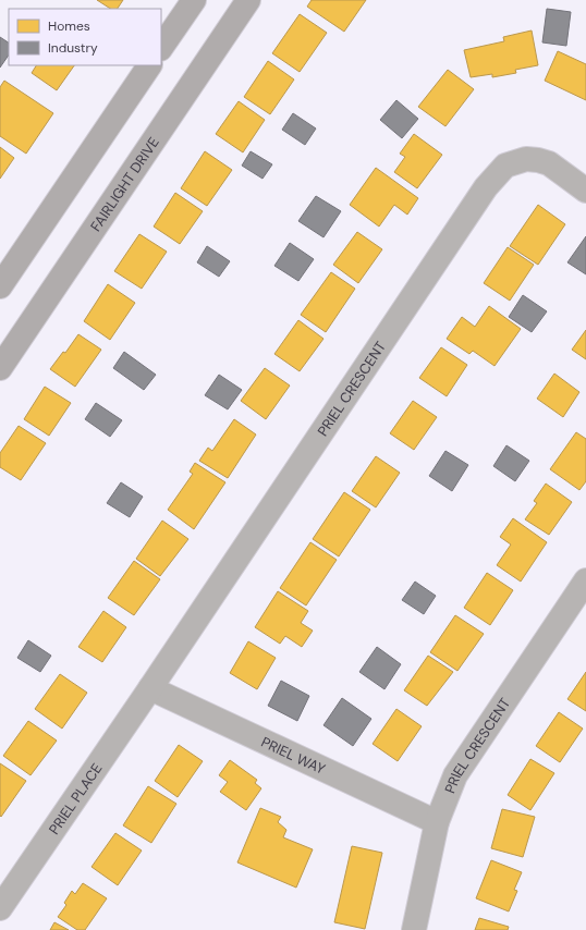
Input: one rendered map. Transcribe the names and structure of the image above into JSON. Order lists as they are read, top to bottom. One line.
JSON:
{"streets":{"main road":["FAIRLIGHT DRIVE"],"street":["PRIEL CRESCENT","PRIEL WAY","PRIEL PLACE"]},"crossings":[["PRIEL CRESCENT","PRIEL WAY"],["PRIEL CRESCENT","PRIEL PLACE"],["PRIEL WAY","PRIEL PLACE"]],"legend":["Homes","Industry"]}
